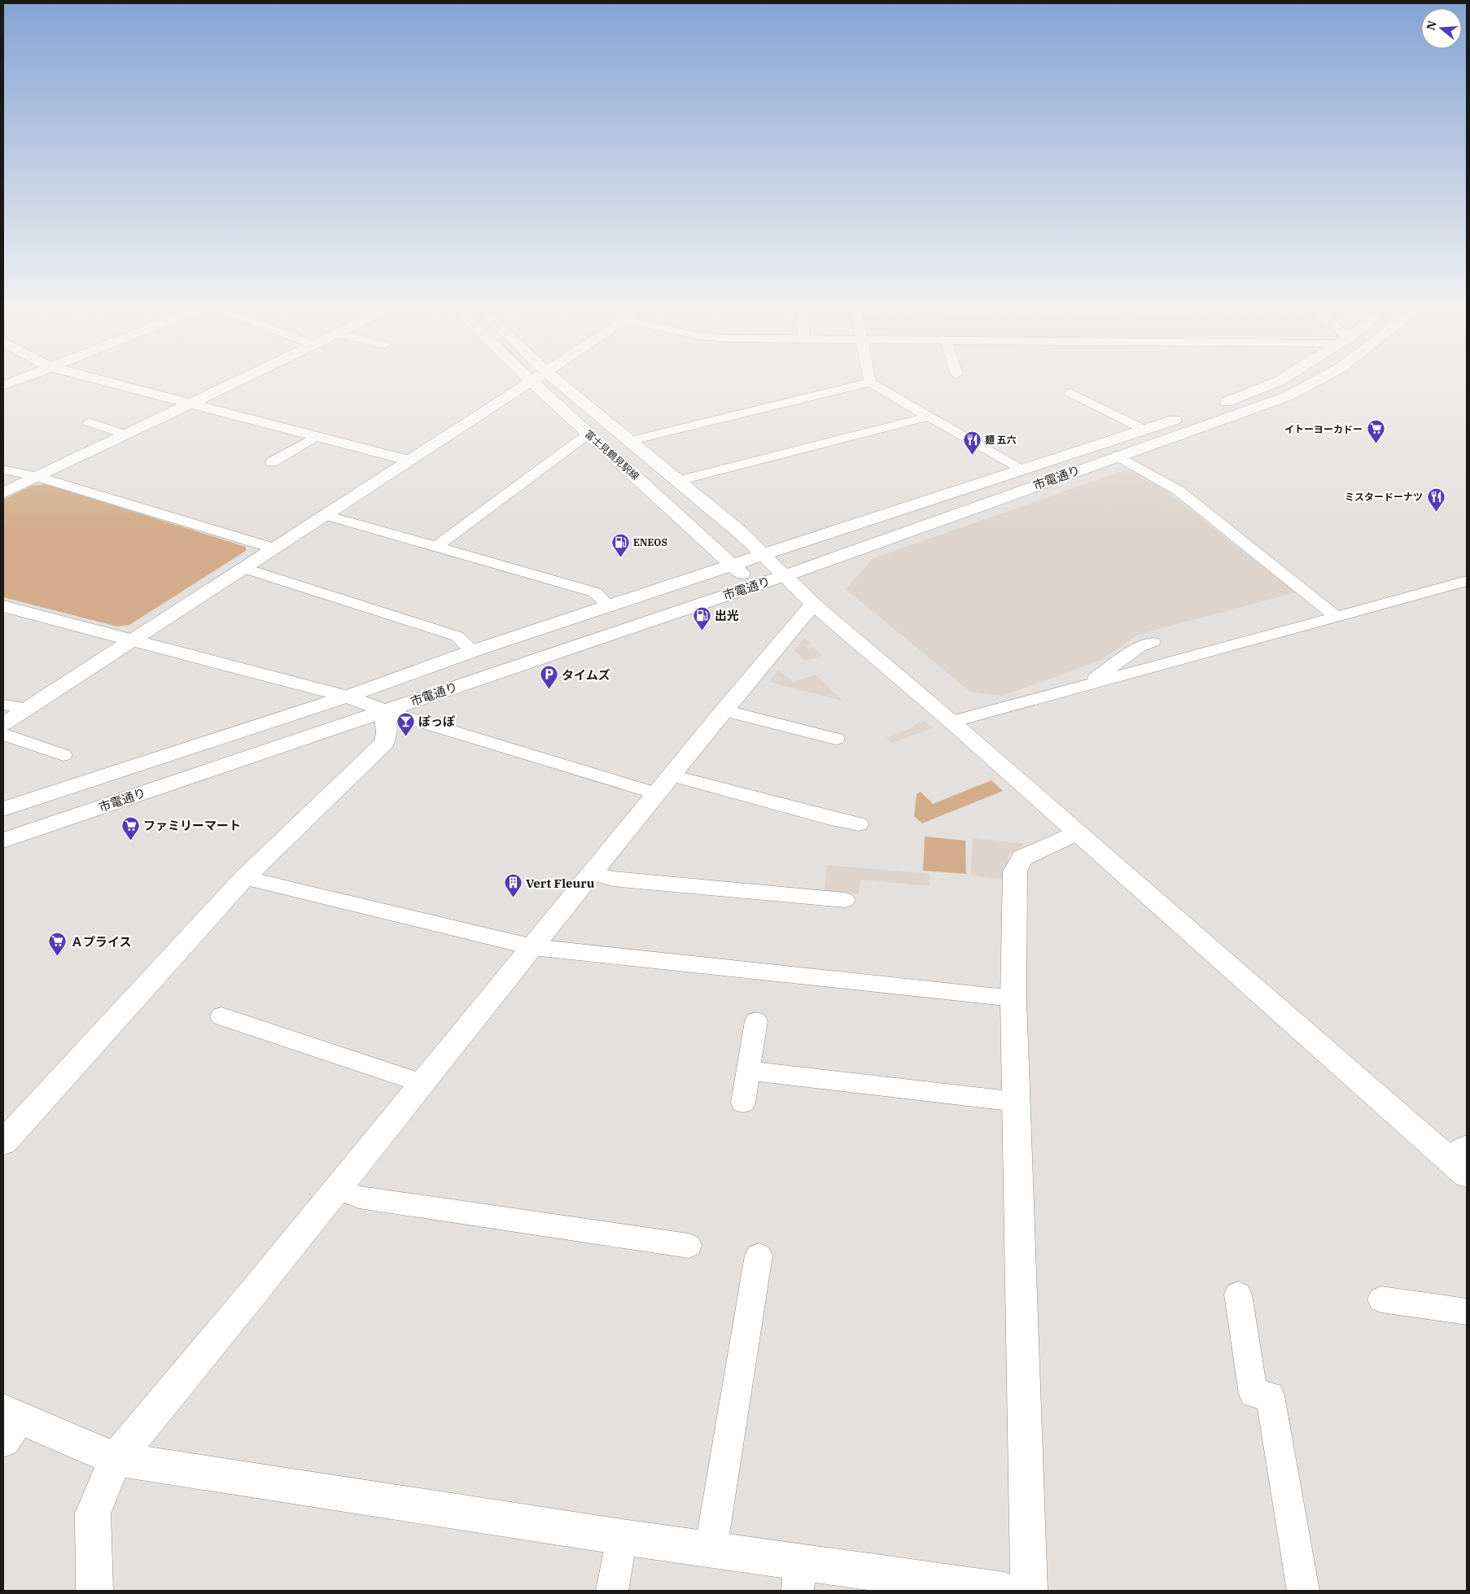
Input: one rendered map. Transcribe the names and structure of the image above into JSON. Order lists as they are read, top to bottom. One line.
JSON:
{"streets":{"street":["富士見鶴見駅線","市電通り"]},"crossings":[["富士見鶴見駅線","市電通り"]],"places":{"supermarket":["イトーヨーカドー","ファミリーマート","Ａプライス"],"restaurant":["麺 五六","ミスタードーナツ"],"fuel station":["ENEOS","出光"],"parking":["タイムズ"],"bar":["ぽっぽ"],"building":["Vert Fleuru"]},"north":"left"}
